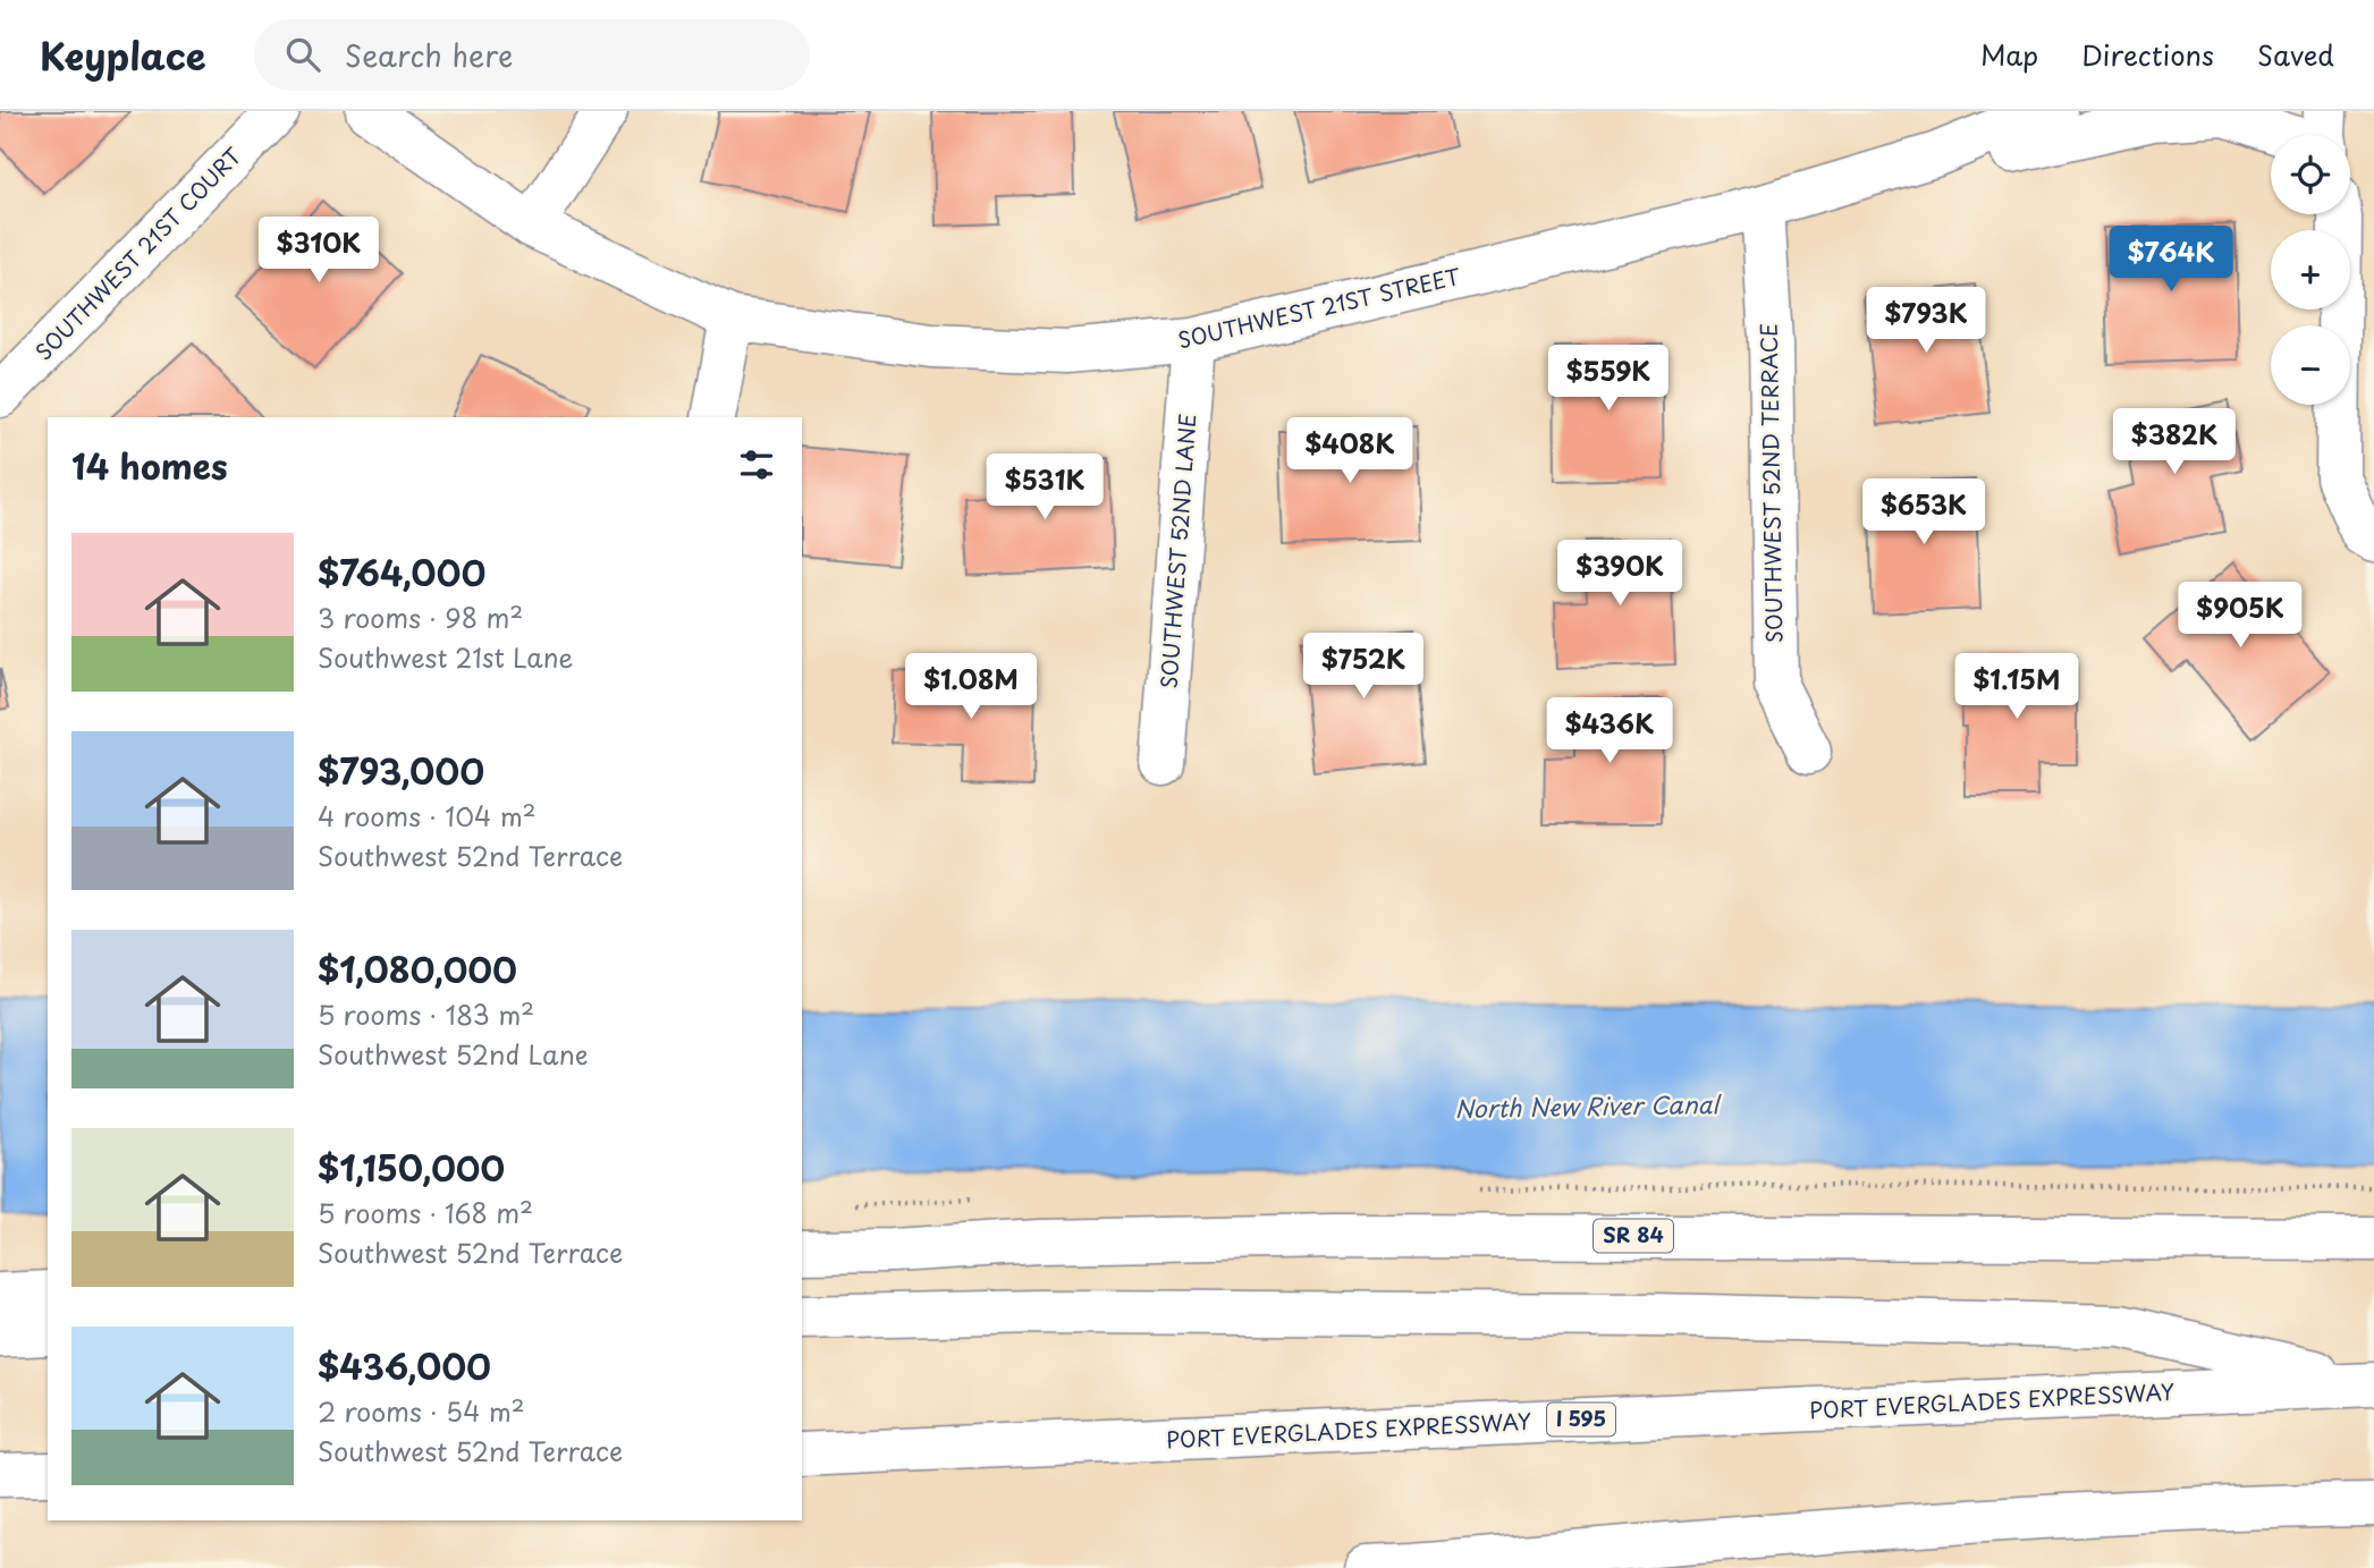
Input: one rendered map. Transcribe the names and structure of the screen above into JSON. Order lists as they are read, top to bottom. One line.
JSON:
{"streets":{"main road":["SOUTHWEST 21ST COURT","SOUTHWEST 21ST STREET","SOUTHWEST 52ND TERRACE","SOUTHWEST 52ND LANE","SR 84","PORT EVERGLADES EXPRESSWAY","I 595"]},"crossings":[["SOUTHWEST 21ST STREET","SOUTHWEST 52ND TERRACE"],["SOUTHWEST 21ST STREET","SOUTHWEST 52ND LANE"]],"water":["North New River Canal"],"page":{"header":"Keyplace","search":"Search here","nav":["Map","Directions","Saved"],"map_buttons":["+","−"],"price":["$310K","$764K","$793K","$559K","$382K","$408K","$531K","$653K","$390K","$905K","$752K","$1.08M","$1.15M","$436K"],"heading":"14 homes","list":[{"name":"$764,000","note":"3 rooms · 98 m² · Southwest 21st Lane"},{"name":"$793,000","note":"4 rooms · 104 m² · Southwest 52nd Terrace"},{"name":"$1,080,000","note":"5 rooms · 183 m² · Southwest 52nd Lane"},{"name":"$1,150,000","note":"5 rooms · 168 m² · Southwest 52nd Terrace"},{"name":"$436,000","note":"2 rooms · 54 m² · Southwest 52nd Terrace"}]}}
